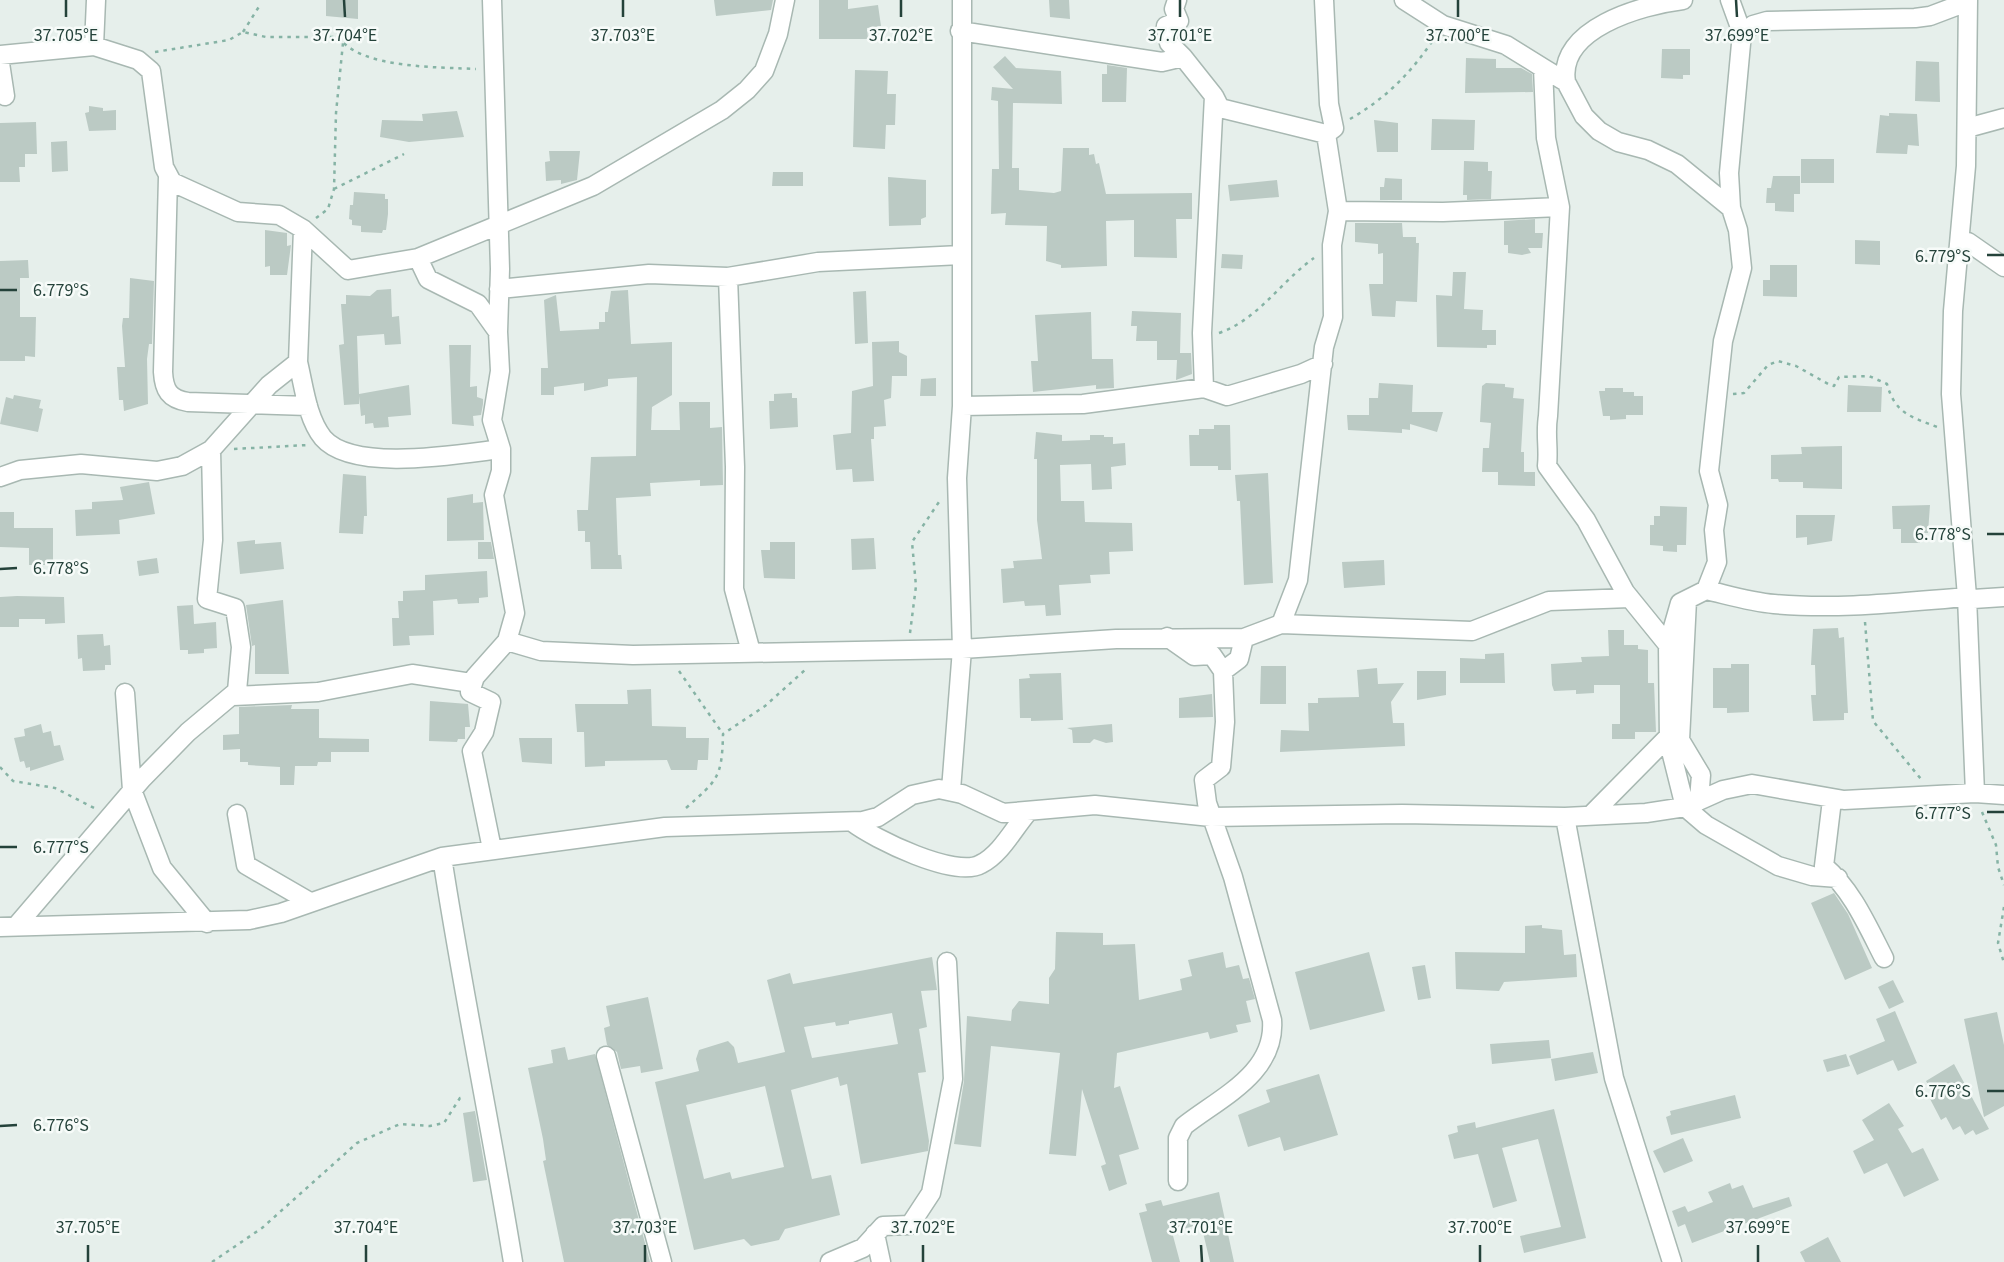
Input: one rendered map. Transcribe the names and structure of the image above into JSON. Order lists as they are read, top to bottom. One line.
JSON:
{"coordinates":["37.705°E","37.704°E","37.703°E","37.702°E","37.701°E","37.700°E","37.699°E","6.779°S","6.778°S","6.777°S","6.776°S"]}
